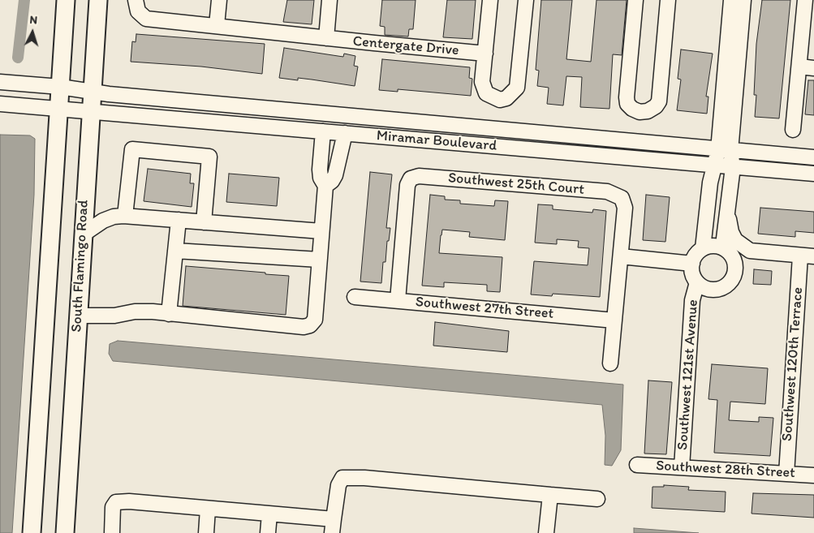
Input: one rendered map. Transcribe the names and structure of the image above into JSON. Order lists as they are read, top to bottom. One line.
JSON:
{"streets":{"main road":["South Flamingo Road"],"street":["Centergate Drive","Miramar Boulevard","Southwest 25th Court","Southwest 27th Street","Southwest 120th Terrace","Southwest 121st Avenue","Southwest 28th Street"]},"crossings":[["Miramar Boulevard","South Flamingo Road"],["Southwest 25th Court","Southwest 27th Street"],["Southwest 120th Terrace","Southwest 28th Street"],["Southwest 121st Avenue","Southwest 28th Street"]],"north":"top"}
